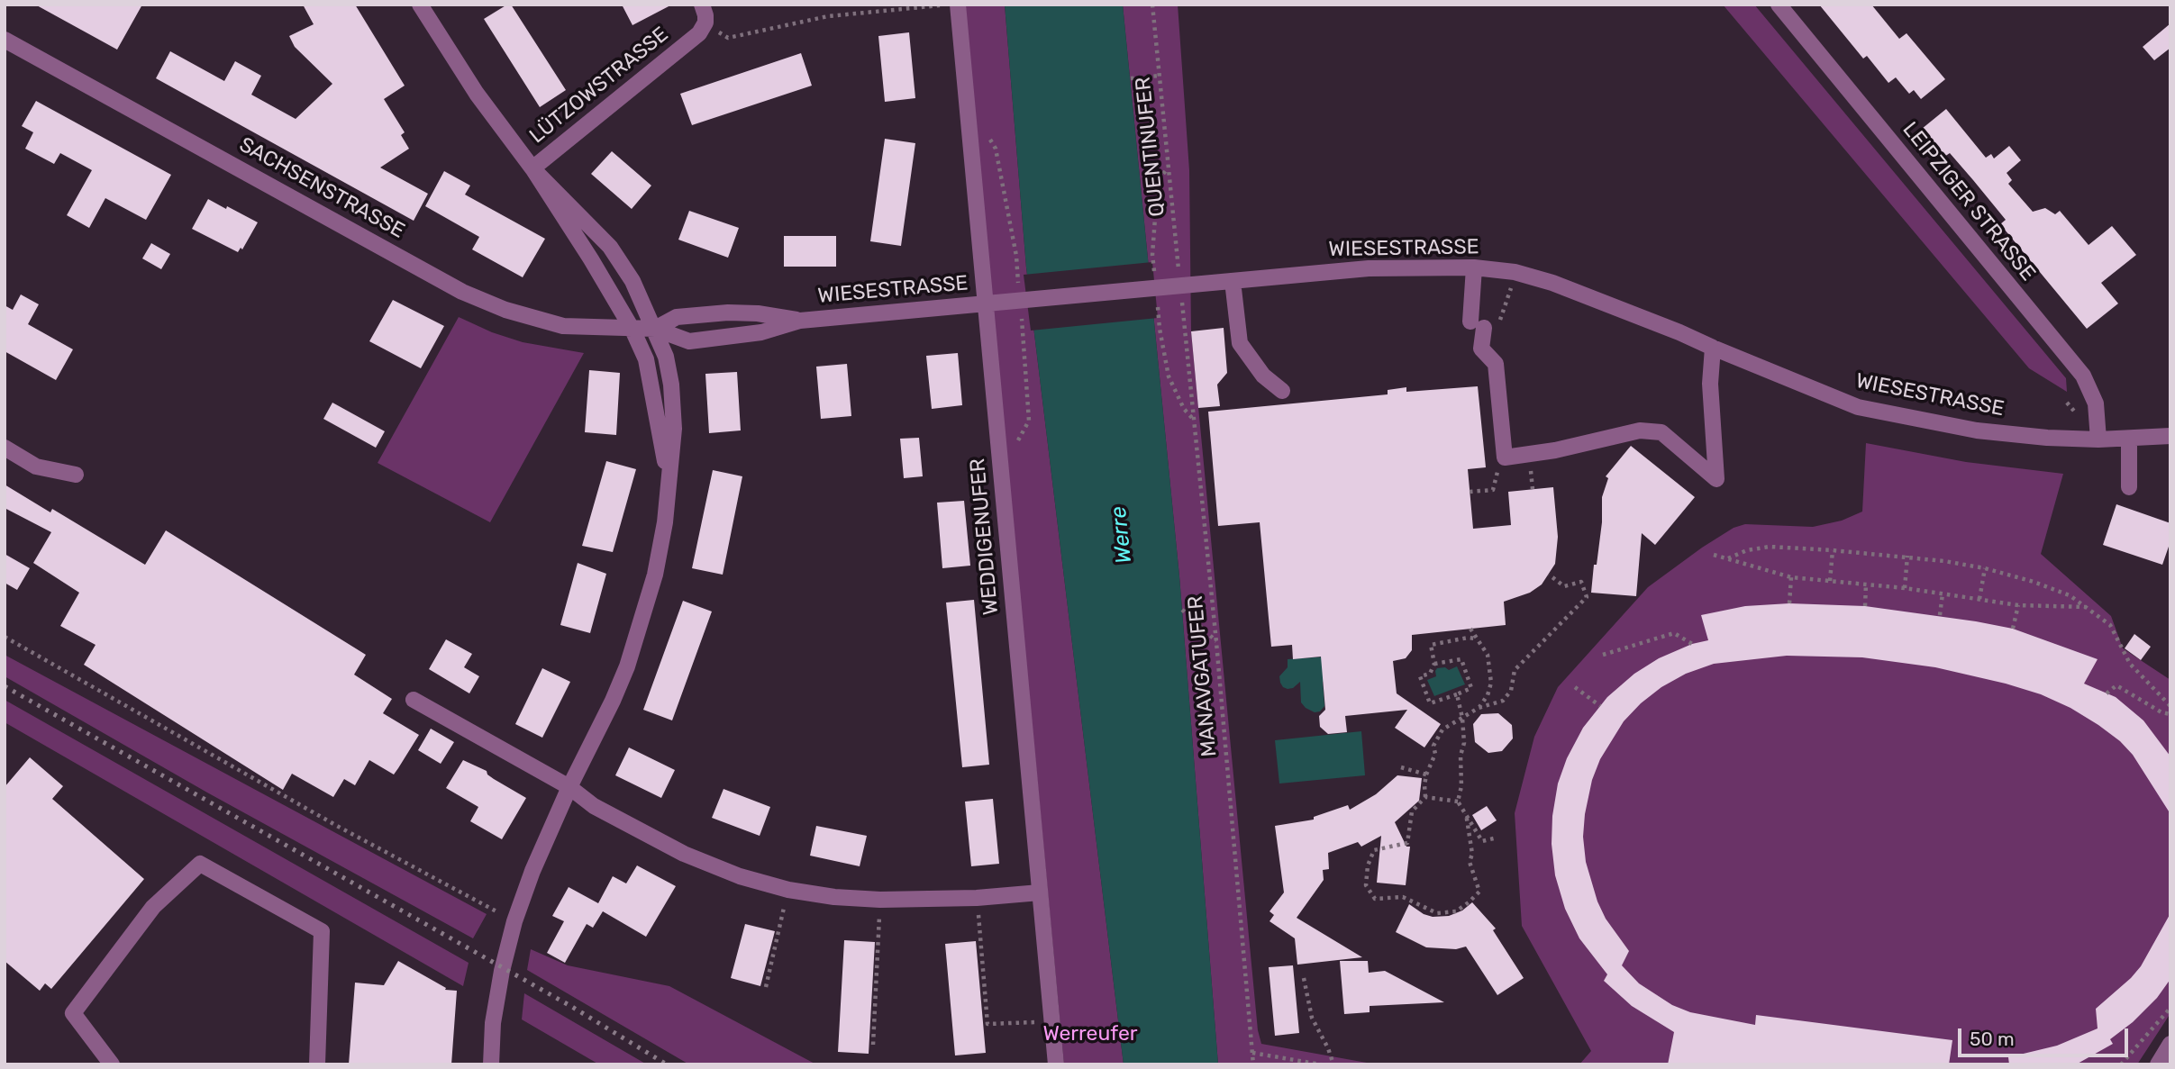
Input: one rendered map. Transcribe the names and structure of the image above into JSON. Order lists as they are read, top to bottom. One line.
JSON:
{"streets":{"street":["LÜTZOWSTRASSE","SACHSENSTRASSE","LEIPZIGER STRASSE","WIESESTRASSE","WEDDIGENUFER"],"path":["QUENTINUFER","MANAVGATUFER"]},"crossings":[["QUENTINUFER","WIESESTRASSE"],["QUENTINUFER","MANAVGATUFER"],["SACHSENSTRASSE","WIESESTRASSE"],["LEIPZIGER STRASSE","WIESESTRASSE"],["WIESESTRASSE","WEDDIGENUFER"],["WIESESTRASSE","MANAVGATUFER"]],"water":["Werre"],"parks":["Werreufer"],"scale_bar":"50 m"}
